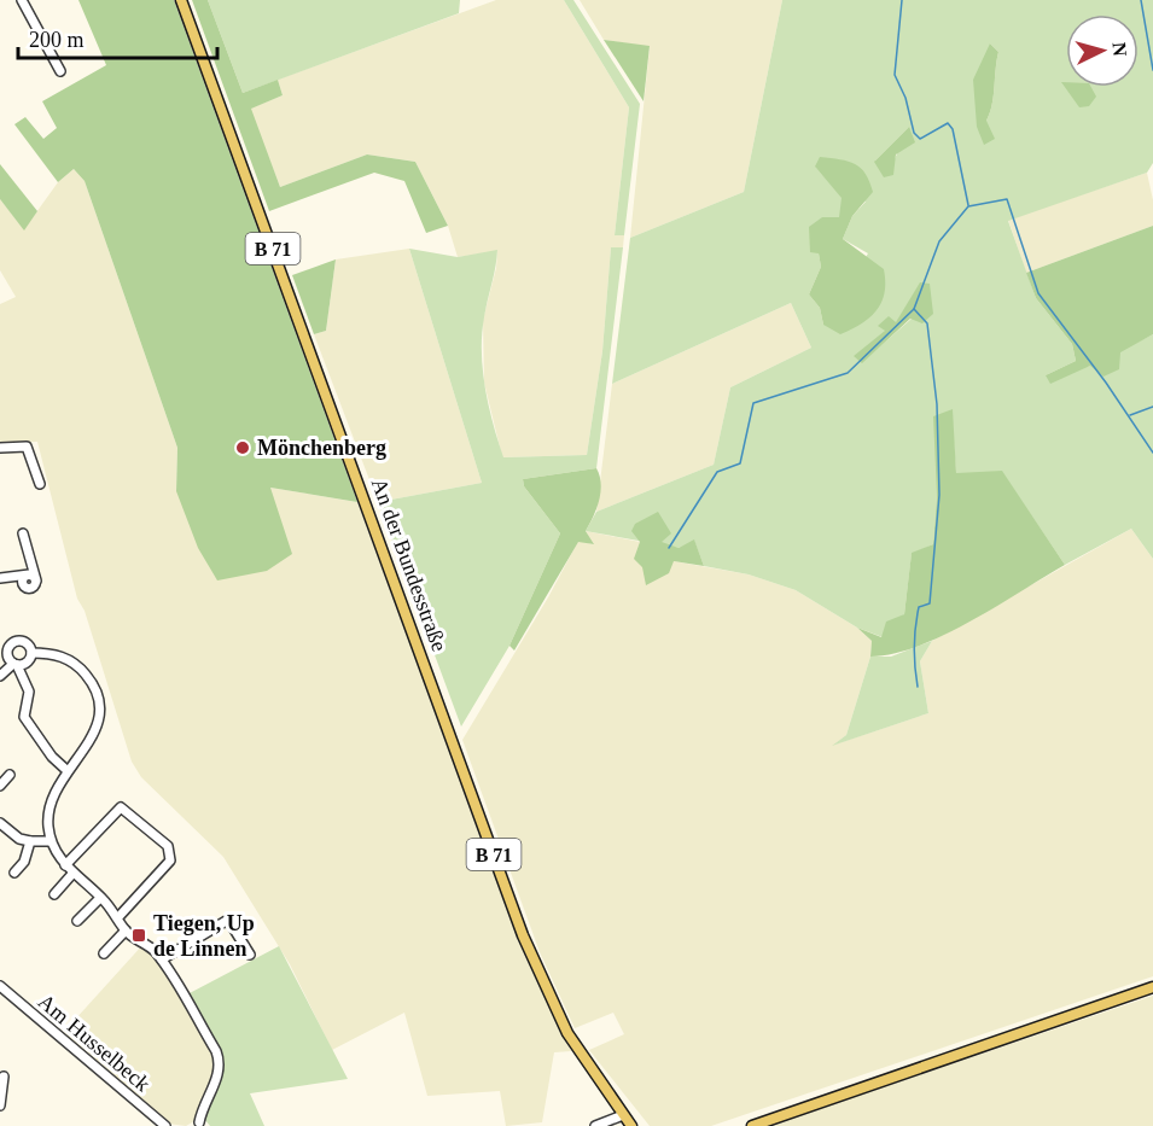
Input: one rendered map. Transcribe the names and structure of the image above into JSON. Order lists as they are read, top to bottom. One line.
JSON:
{"streets":{"main road":["B 71","An der Bundesstraße"],"street":["Am Husselbeck"]},"places":{"other":["Mönchenberg"],"transit":["Tiegen, Up de Linnen"]},"scale_bar":"200 m","north":"right"}
